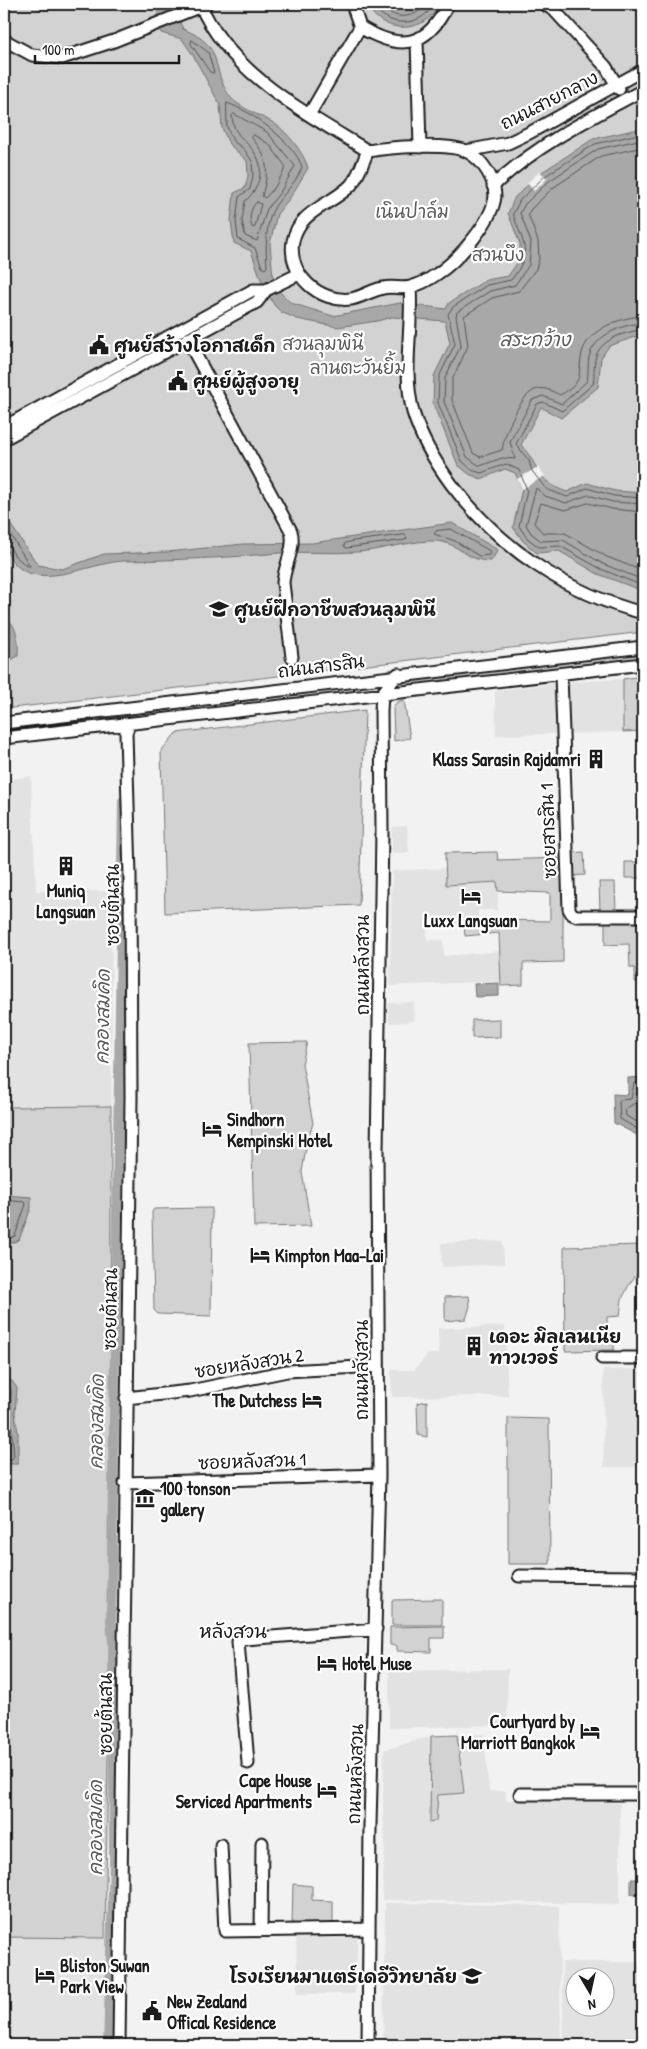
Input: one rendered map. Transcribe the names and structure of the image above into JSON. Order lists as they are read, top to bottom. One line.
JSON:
{"streets":{"street":["ถนนสายกลาง","ถนนสารสิน","ซอยสารสิน 1","ซอยต้นสน","ถนนหลังสวน","ซอยหลังสวน 2","ซอยหลังสวน 1"]},"crossings":[["ถนนสารสิน","ซอยสารสิน 1"],["ถนนสารสิน","ซอยต้นสน"],["ถนนสารสิน","ถนนหลังสวน"],["ซอยต้นสน","ซอยหลังสวน 2"],["ซอยต้นสน","ซอยหลังสวน 1"],["ถนนหลังสวน","ซอยหลังสวน 2"],["ถนนหลังสวน","ซอยหลังสวน 1"]],"districts":["หลังสวน"],"water":["สระกว้าง","คลองสมคิด"],"parks":["เนินปาล์ม","สวนบึง","สวนลุมพินี","ลานตะวันยิ้ม"],"places":{"public building":["ศูนย์สร้างโอกาสเด็ก","ศูนย์ผู้สูงอายุ","New Zealand Offical Residence"],"school or university":["ศูนย์ฝึกอาชีพสวนลุมพินี","โรงเรียนมาแตร์เดอีวิทยาลัย"],"building":["Klass Sarasin Rajdamri","Muniq Langsuan","เดอะ มิลเลนเนีย ทาวเวอร์"],"hotel":["Luxx Langsuan","Sindhorn Kempinski Hotel","Kimpton Maa-Lai","The Dutchess","Hotel Muse","Courtyard by Marriott Bangkok","Cape House Serviced Apartments","Bliston Suwan Park View"],"museum":["100 tonson gallery"]},"scale_bar":"100 m","north":"bottom"}
